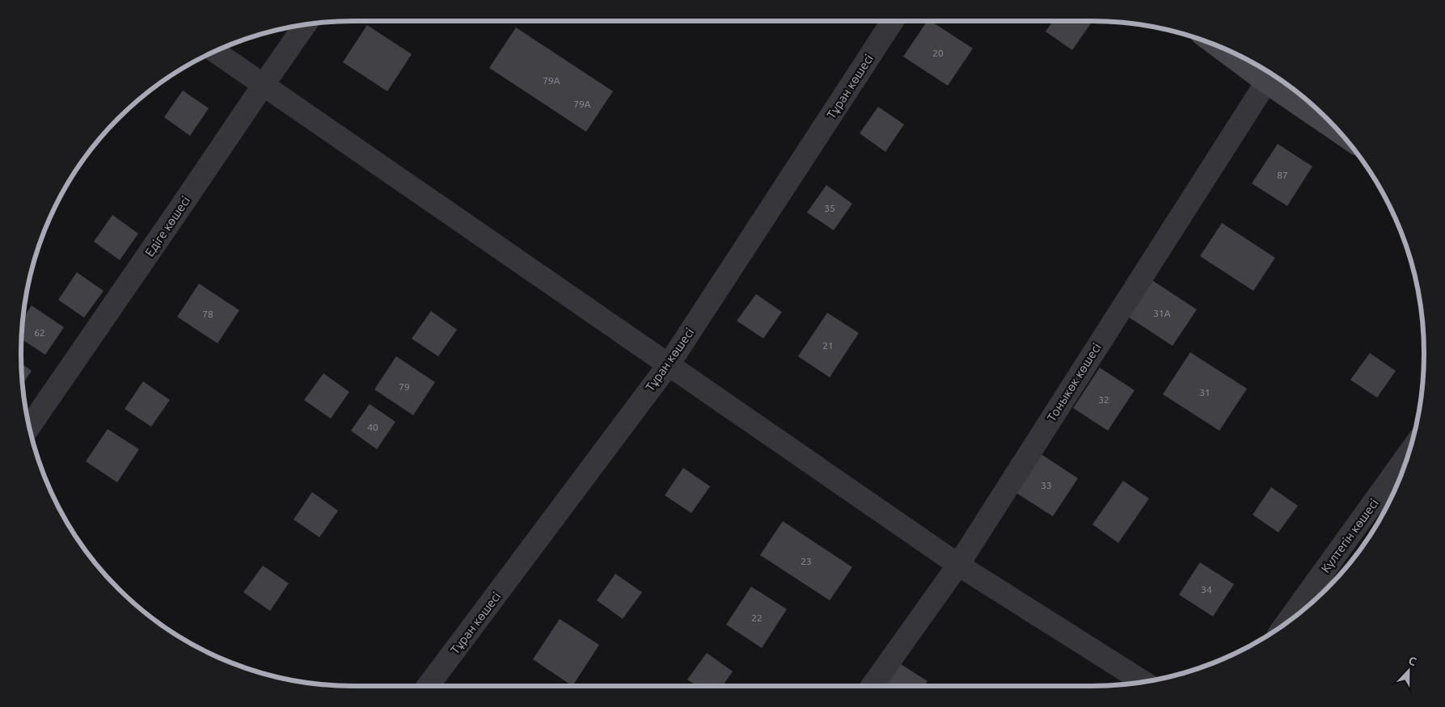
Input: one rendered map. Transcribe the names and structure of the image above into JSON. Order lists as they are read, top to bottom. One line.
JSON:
{"streets":{"street":["Тұран көшесі","Едіге көшесі","Тоныкөк көшесі","Күлтегін көшесі"]},"house_numbers":["20","79А","79А","87","35","31А","78","62","21","79","31","32","40","33","23","34","22"],"north":"top"}
